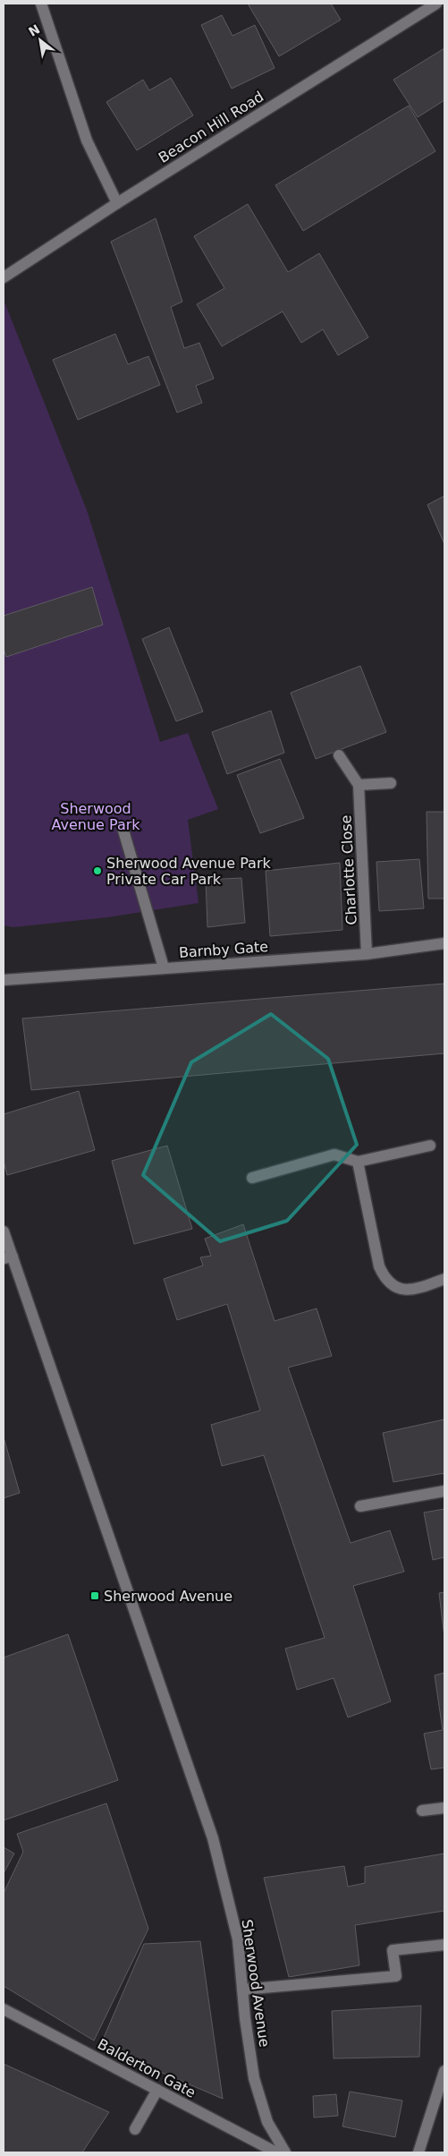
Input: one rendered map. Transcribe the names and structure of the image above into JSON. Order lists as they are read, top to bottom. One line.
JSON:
{"streets":{"street":["Beacon Hill Road","Charlotte Close","Barnby Gate","Sherwood Avenue","Balderton Gate"]},"crossings":[["Charlotte Close","Barnby Gate"]],"parks":["Sherwood Avenue Park"],"places":{"other":["Sherwood Avenue Park Private Car Park"],"transit":["Sherwood Avenue"]},"north":"top left"}
